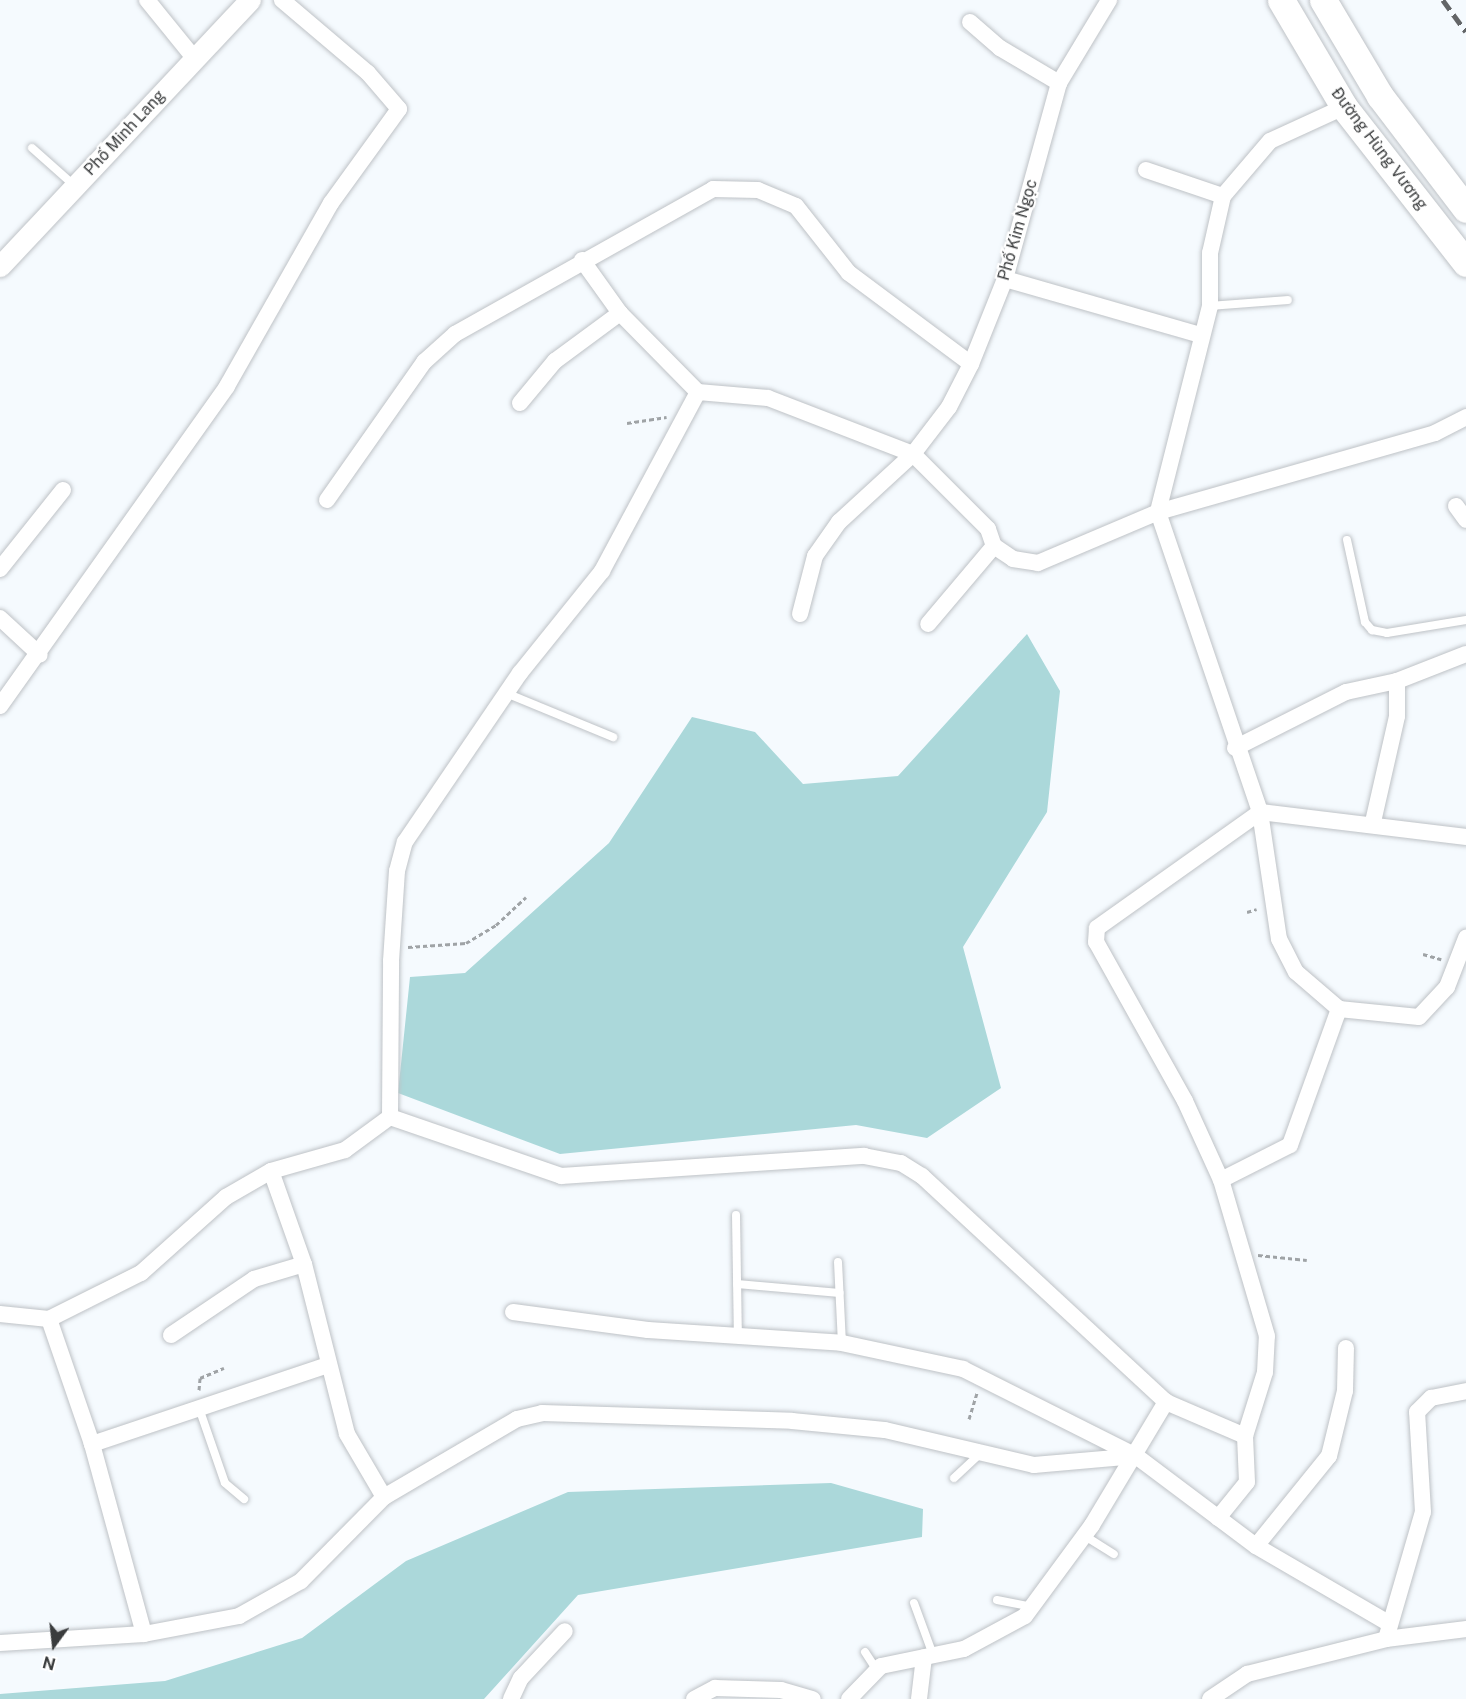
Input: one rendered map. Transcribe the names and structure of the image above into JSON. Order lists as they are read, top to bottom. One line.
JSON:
{"streets":{"main road":["Đường Hùng Vương"],"street":["Phố Minh Lang","Phố Kim Ngọc"]},"north":"bottom"}
